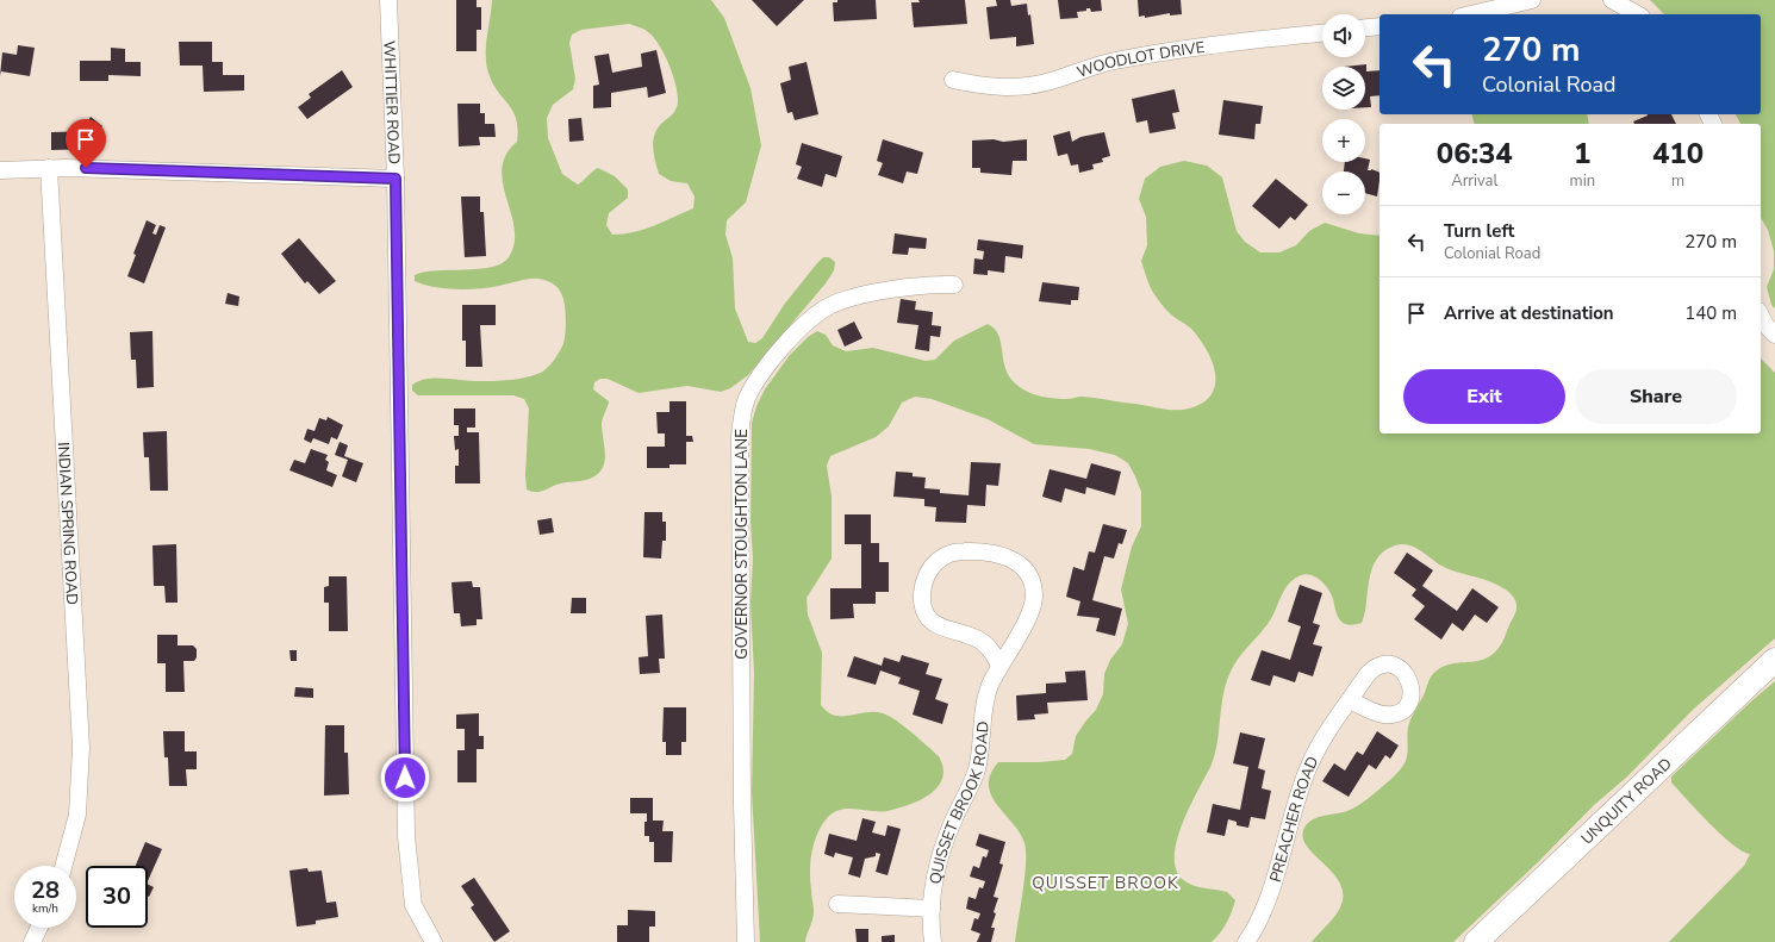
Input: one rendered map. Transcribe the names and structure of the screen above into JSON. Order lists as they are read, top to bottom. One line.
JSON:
{"streets":{"main road":["UNQUITY ROAD"],"street":["WOODLOT DRIVE","WHITTIER ROAD","INDIAN SPRING ROAD","GOVERNOR STOUGHTON LANE","QUISSET BROOK ROAD","PREACHER ROAD"]},"districts":["QUISSET BROOK"],"page":{"map_buttons":["+","−"],"turn":["270 m","Colonial Road"],"eta":["06:34","Arrival","1","min","410","m"],"list":[{"name":"Turn left","note":"Colonial Road","value":"270 m"},{"name":"Arrive at destination","value":"140 m"}],"buttons":["Exit","Share"],"speed":"28 km/h","limit":"30"}}
